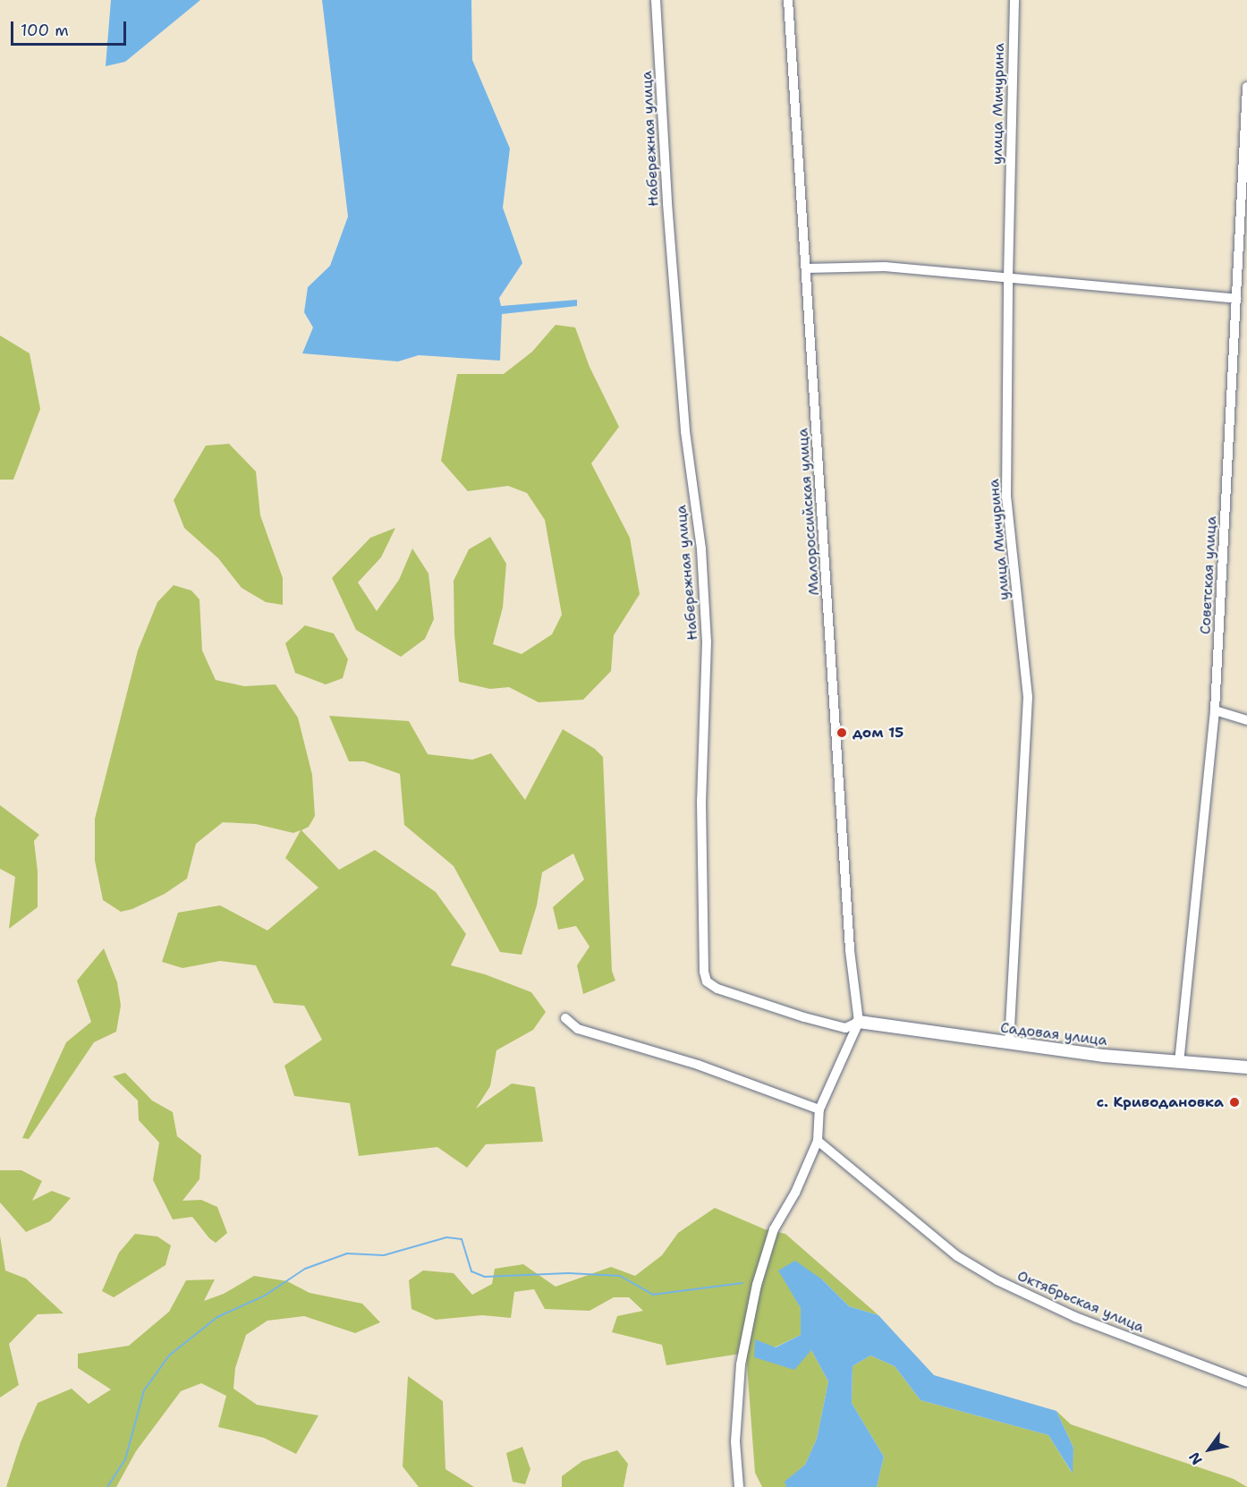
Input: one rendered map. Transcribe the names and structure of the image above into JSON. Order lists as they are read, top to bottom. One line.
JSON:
{"streets":{"street":["улица Мичурина","Набережная улица","Малороссийская улица","Советская улица","Садовая улица","Октябрьская улица"]},"crossings":[["улица Мичурина","Садовая улица"],["Набережная улица","Малороссийская улица"],["Набережная улица","Садовая улица"],["Малороссийская улица","Садовая улица"],["Советская улица","Садовая улица"]],"places":["дом 15","с. Криводановка"],"scale_bar":"100 m","north":"bottom left"}
